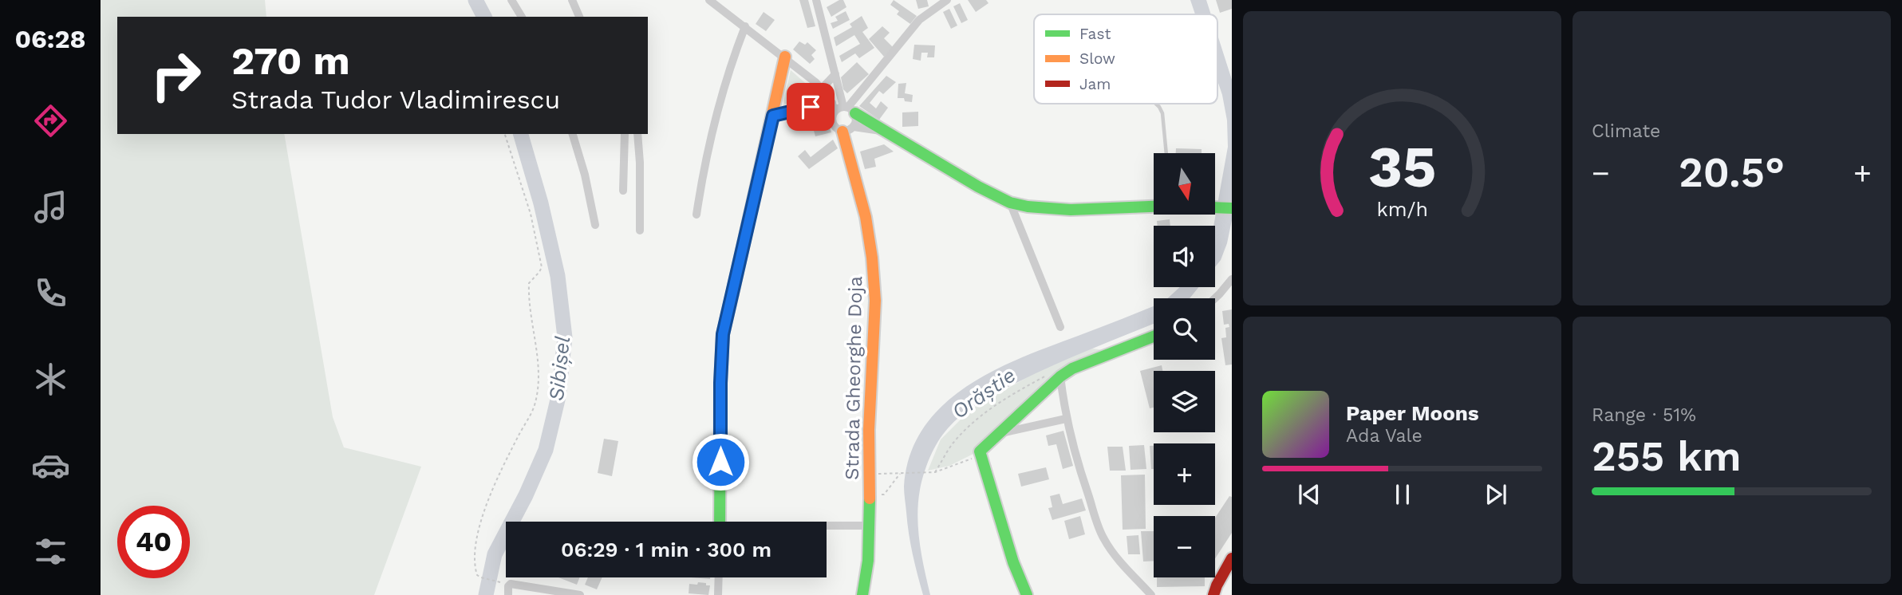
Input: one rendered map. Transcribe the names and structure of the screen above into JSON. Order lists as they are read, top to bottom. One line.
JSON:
{"streets":{"street":["Strada Gheorghe Doja"]},"water":["Sibișel","Orăștie"],"legend":["Fast","Slow","Jam"],"north":"bottom","page":{"tabs":"06:28","tile":["Climate",["Range · 51%","255 km"]],"turn":["270 m","Strada Tudor Vladimirescu"],"heat":["−","20.5°","+"],"map_buttons":["+","−"],"song":["Paper Moons","Ada Vale"],"limit":"40","trip":"06:29 · 1 min · 300 m","gauge":["35","km/h"]}}
